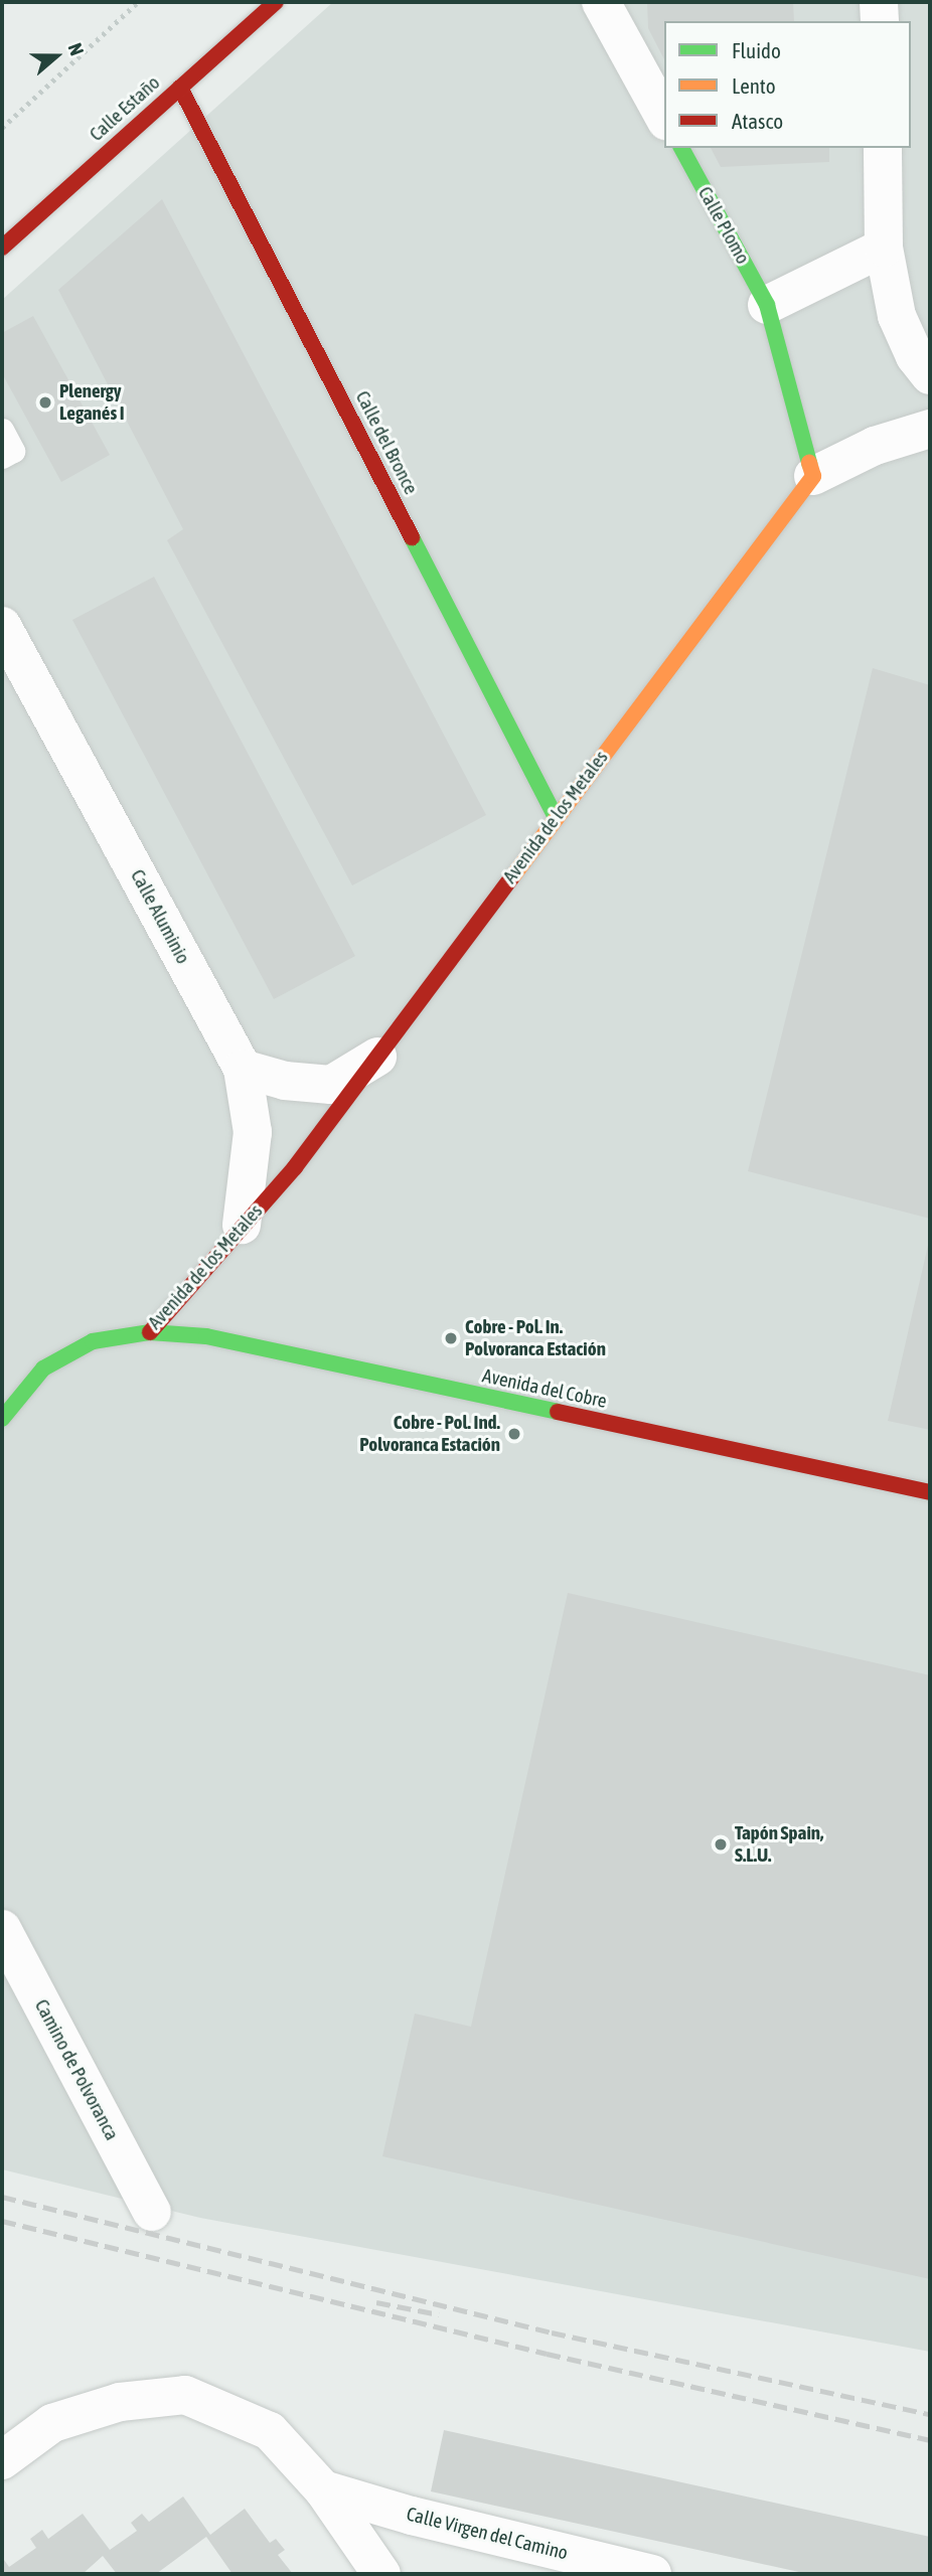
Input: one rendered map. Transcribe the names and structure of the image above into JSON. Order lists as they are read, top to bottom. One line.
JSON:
{"streets":{"street":["Calle Estaño","Calle Plomo","Calle del Bronce","Avenida de los Metales","Calle Aluminio","Avenida del Cobre","Camino de Polvoranca","Calle Virgen del Camino"]},"crossings":[["Calle Estaño","Calle del Bronce"],["Calle del Bronce","Avenida de los Metales"],["Avenida de los Metales","Calle Aluminio"],["Avenida de los Metales","Avenida del Cobre"]],"places":["Plenergy Leganés I","Cobre - Pol. In. Polvoranca Estación","Cobre - Pol. Ind. Polvoranca Estación","Tapón Spain, S.L.U."],"legend":["Fluido","Lento","Atasco"],"north":"right"}
